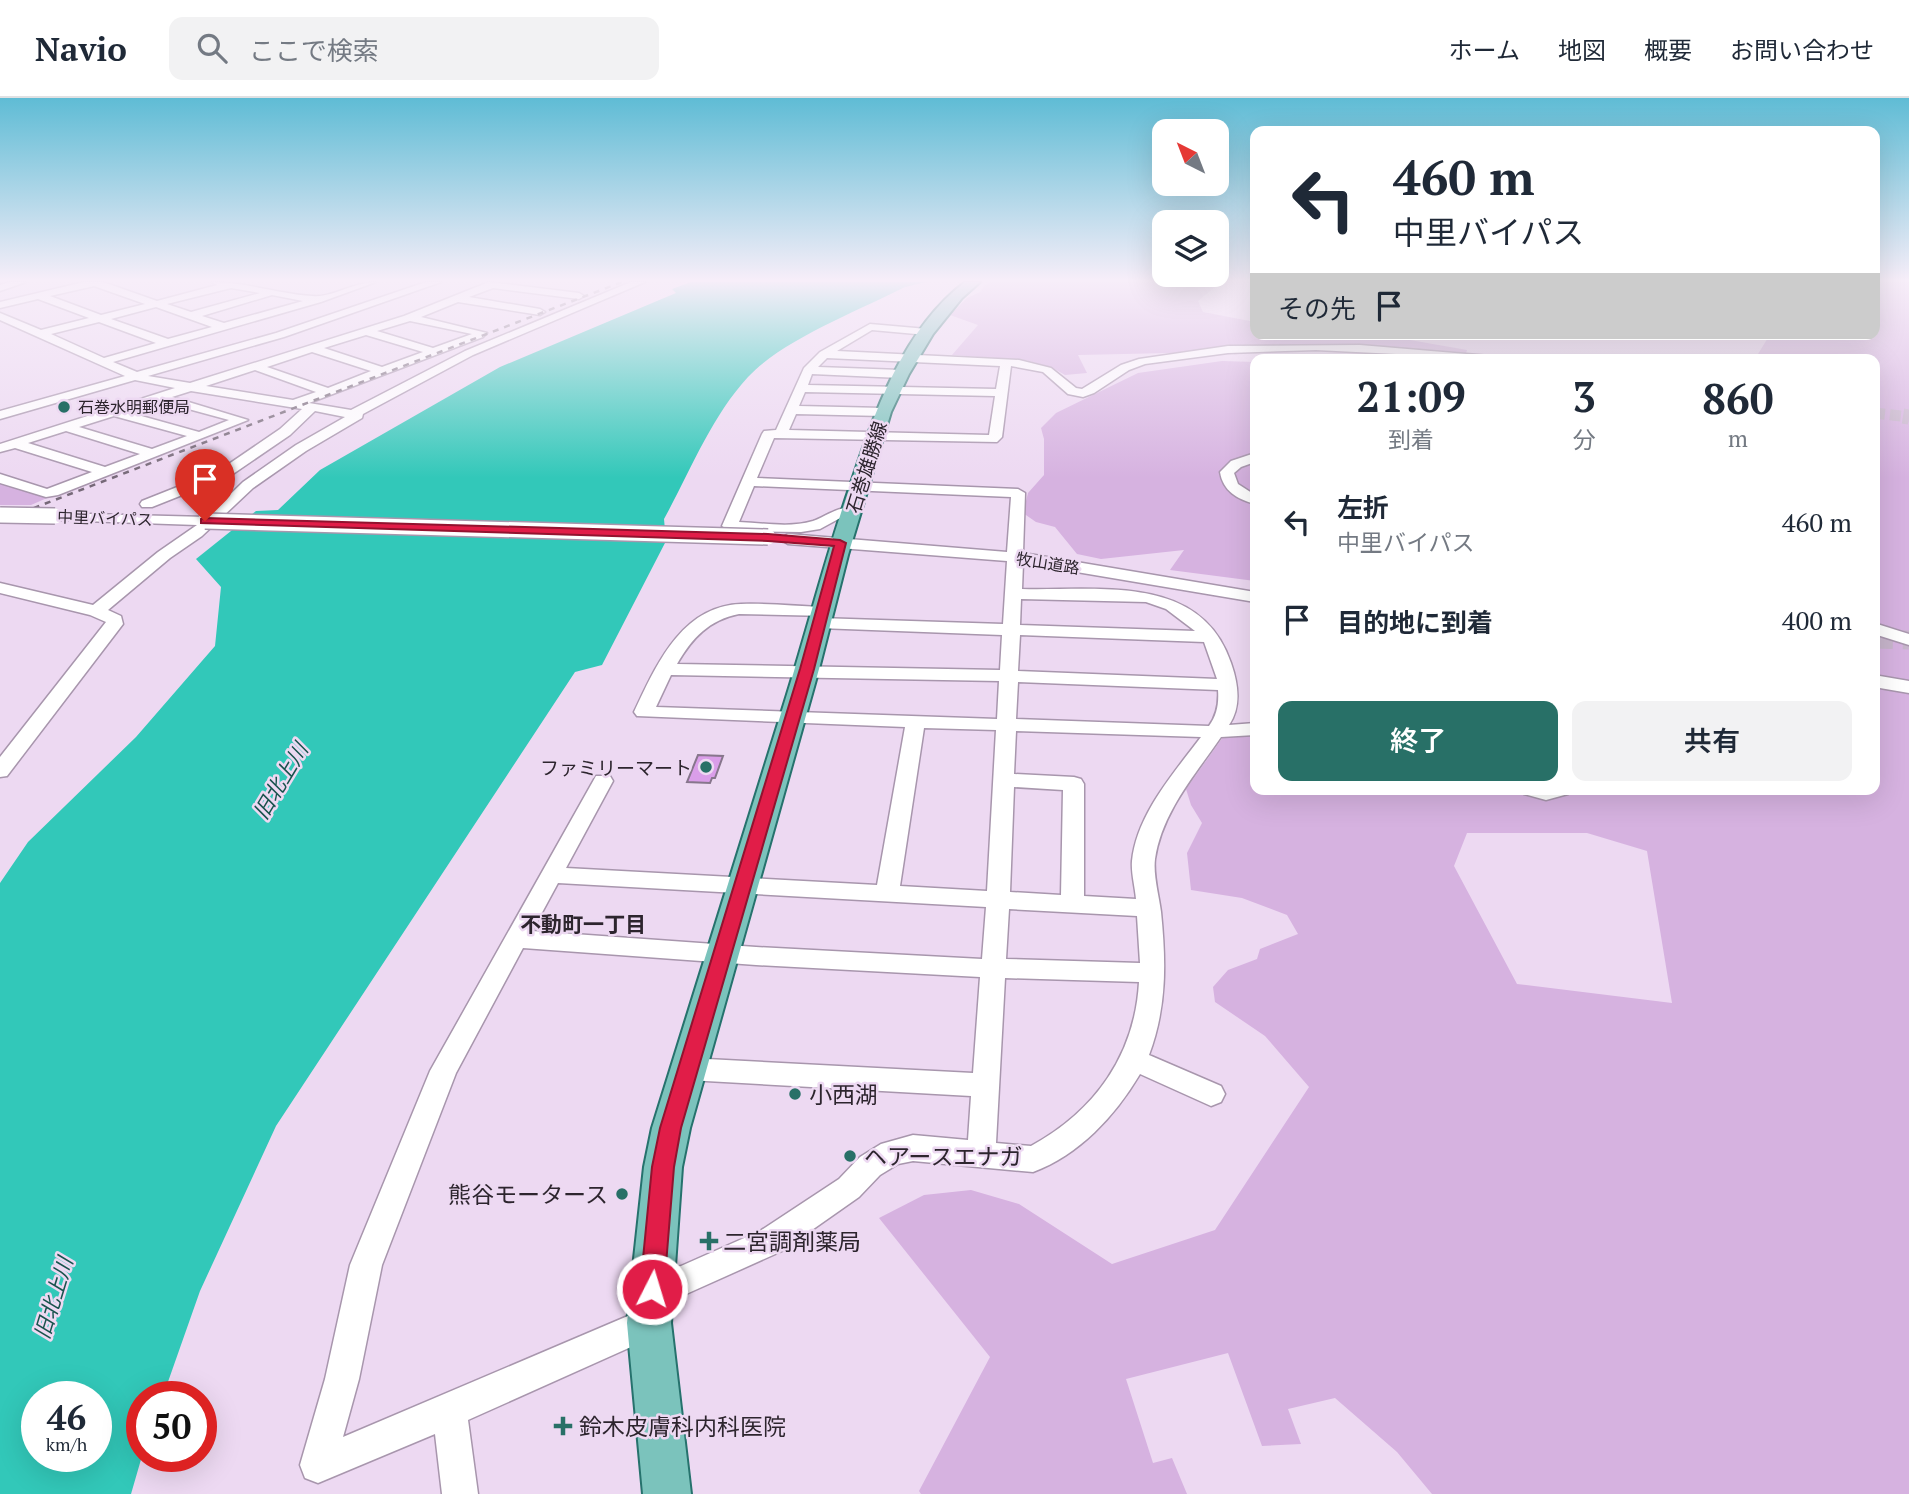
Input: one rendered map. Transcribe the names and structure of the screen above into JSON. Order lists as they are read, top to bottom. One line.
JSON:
{"streets":{"main road":["石巻雄勝線"],"street":["中里バイパス","牧山道路"]},"crossings":[["石巻雄勝線","中里バイパス"],["石巻雄勝線","牧山道路"],["中里バイパス","牧山道路"]],"districts":["不動町一丁目"],"water":["旧北上川"],"places":{"other":["石巻水明郵便局","ファミリーマート","小西湖","ヘアースエナガ","熊谷モータース"],"health":["二宮調剤薬局","鈴木皮膚科内科医院"]},"north":"top left","page":{"header":"Navio","search":"ここで検索","nav":["ホーム","地図","概要","お問い合わせ"],"turn":["460 m","中里バイパス"],"then":"その先","eta":["21:09","到着","3","分","860","m"],"list":[{"name":"左折","note":"中里バイパス","value":"460 m"},{"name":"目的地に到着","value":"400 m"}],"buttons":["終了","共有"],"speed":"46 km/h","limit":"50"}}
